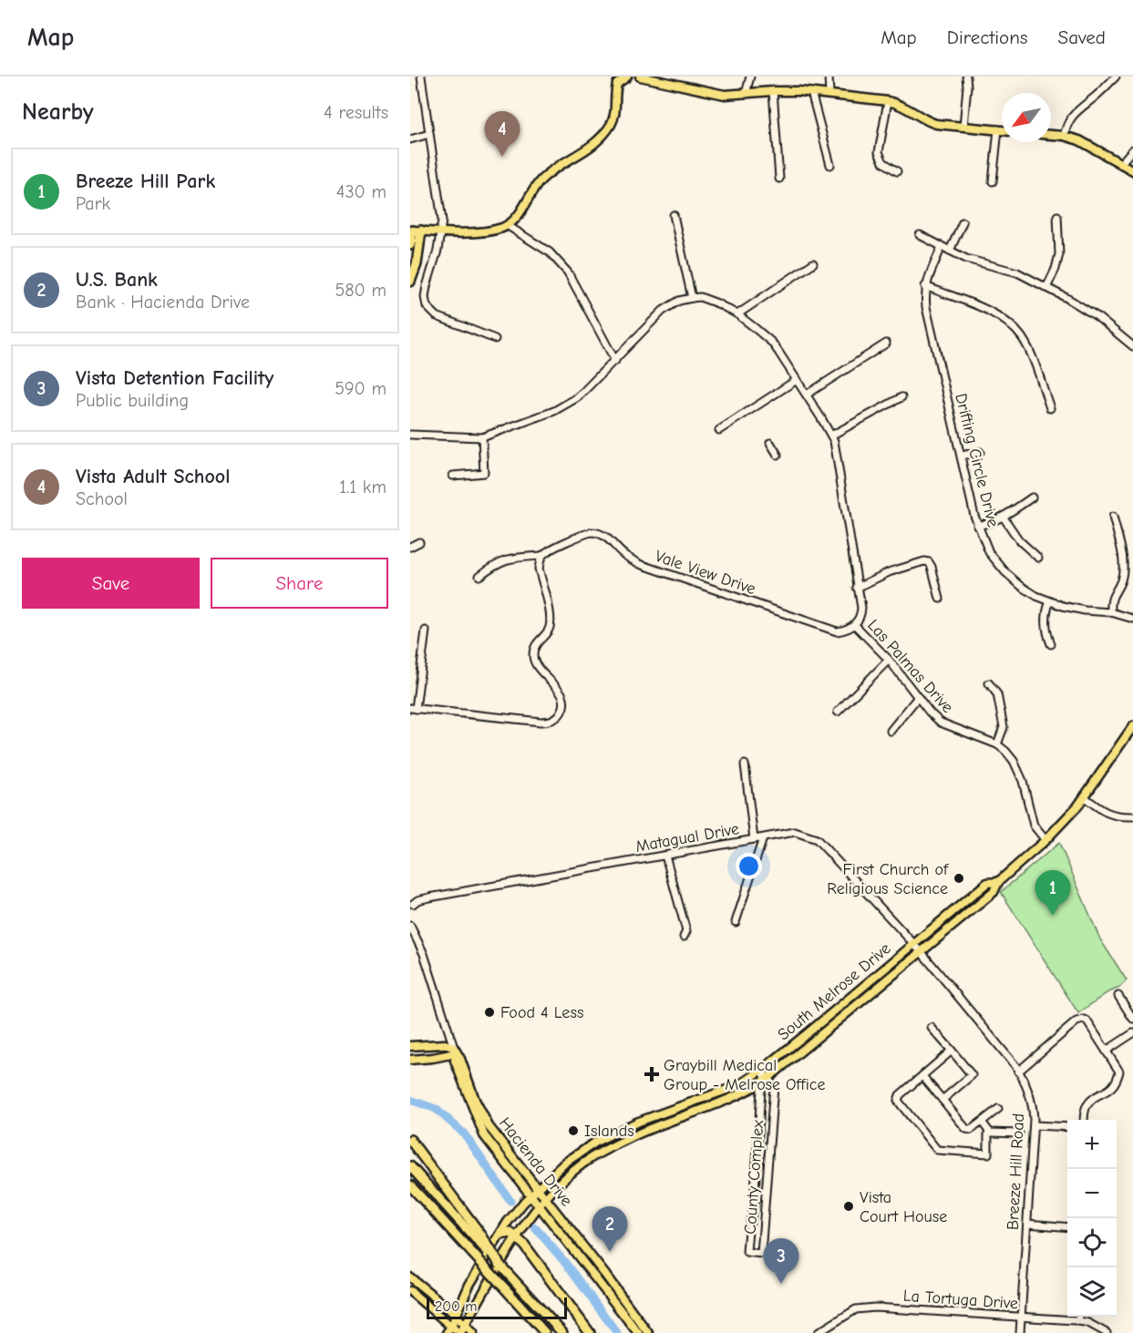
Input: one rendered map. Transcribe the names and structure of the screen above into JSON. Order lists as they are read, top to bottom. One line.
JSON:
{"streets":{"main road":["South Melrose Drive","Hacienda Drive"],"street":["Drifting Circle Drive","Vale View Drive","Las Palmas Drive","Matagual Drive","Breeze Hill Road","County Complex","La Tortuga Drive"]},"crossings":[["Vale View Drive","Las Palmas Drive"],["Las Palmas Drive","South Melrose Drive"],["Matagual Drive","South Melrose Drive"],["Matagual Drive","Breeze Hill Road"],["South Melrose Drive","Hacienda Drive"],["South Melrose Drive","Breeze Hill Road"],["South Melrose Drive","County Complex"],["Breeze Hill Road","La Tortuga Drive"]],"places":{"other":["First Church of Religious Science","Food 4 Less","Islands","Vista Court House"],"health":["Graybill Medical Group - Melrose Office"]},"scale_bar":"200 m","north":"bottom left","page":{"header":"Map","nav":["Map","Directions","Saved"],"heading":["Nearby","4 results"],"pins":["4","1","2","3"],"list":[{"mark":"1","name":"Breeze Hill Park","note":"Park","value":"430 m"},{"mark":"2","name":"U.S. Bank","note":"Bank · Hacienda Drive","value":"580 m"},{"mark":"3","name":"Vista Detention Facility","note":"Public building","value":"590 m"},{"mark":"4","name":"Vista Adult School","note":"School","value":"1.1 km"}],"buttons":["Save","Share"],"map_buttons":["+","−"],"scale":"200 m"}}
